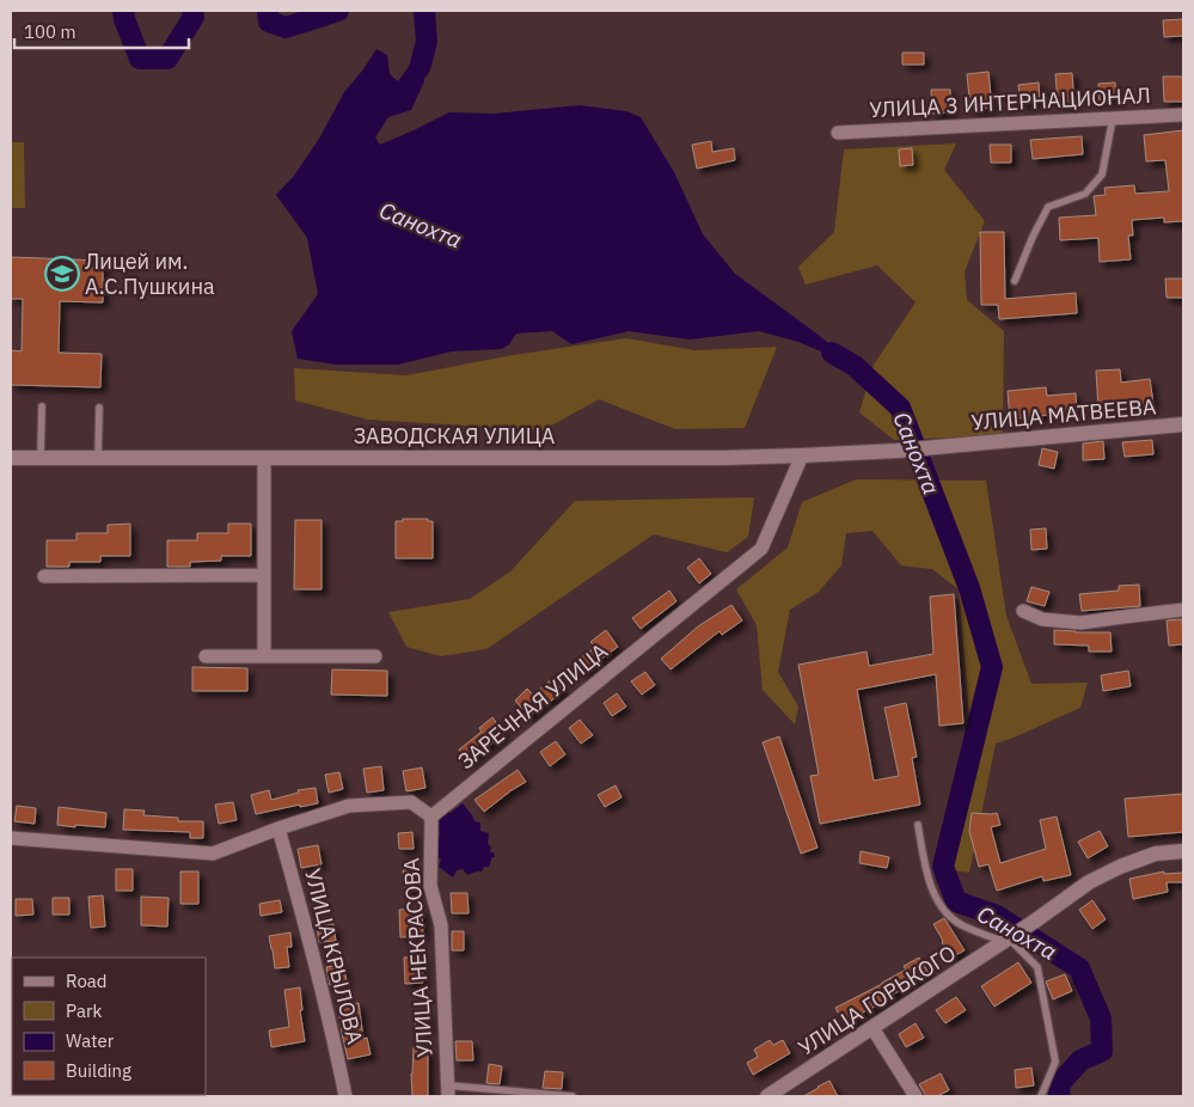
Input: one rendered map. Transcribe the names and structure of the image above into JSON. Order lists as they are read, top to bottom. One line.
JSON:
{"streets":{"main road":["УЛИЦА МАТВЕЕВА","ЗАВОДСКАЯ УЛИЦА","УЛИЦА ГОРЬКОГО"],"street":["УЛИЦА 3 ИНТЕРНАЦИОНАЛ","ЗАРЕЧНАЯ УЛИЦА","УЛИЦА КРЫЛОВА","УЛИЦА НЕКРАСОВА"]},"crossings":[["УЛИЦА МАТВЕЕВА","ЗАВОДСКАЯ УЛИЦА"],["ЗАВОДСКАЯ УЛИЦА","ЗАРЕЧНАЯ УЛИЦА"],["ЗАРЕЧНАЯ УЛИЦА","УЛИЦА НЕКРАСОВА"]],"water":["Санохта"],"places":{"school or university":["Лицей им. А.С.Пушкина"]},"legend":["Road","Park","Water","Building"],"scale_bar":"100 m"}
